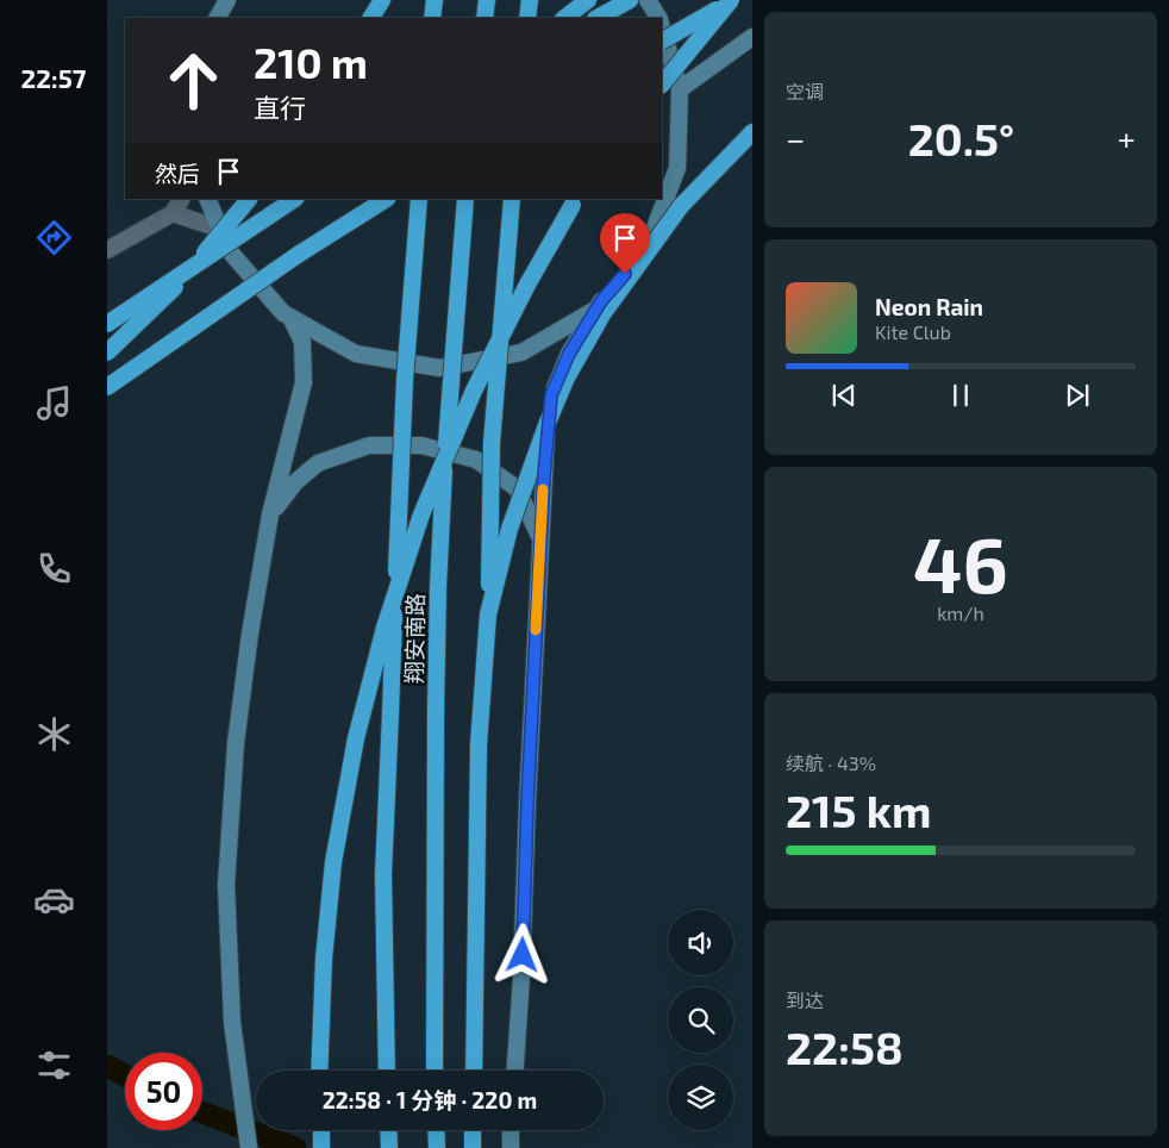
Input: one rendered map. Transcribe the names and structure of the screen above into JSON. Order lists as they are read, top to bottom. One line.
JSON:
{"streets":{"highway":["翔安南路"]},"page":{"tabs":"22:57","tile":["空调",["46","km/h"],["续航 · 43%","215 km"],["到达","22:58"]],"turn":["210 m","直行"],"heat":["−","20.5°","+"],"then":"然后","song":["Neon Rain","Kite Club"],"limit":"50","trip":"22:58 · 1 分钟 · 220 m"}}
